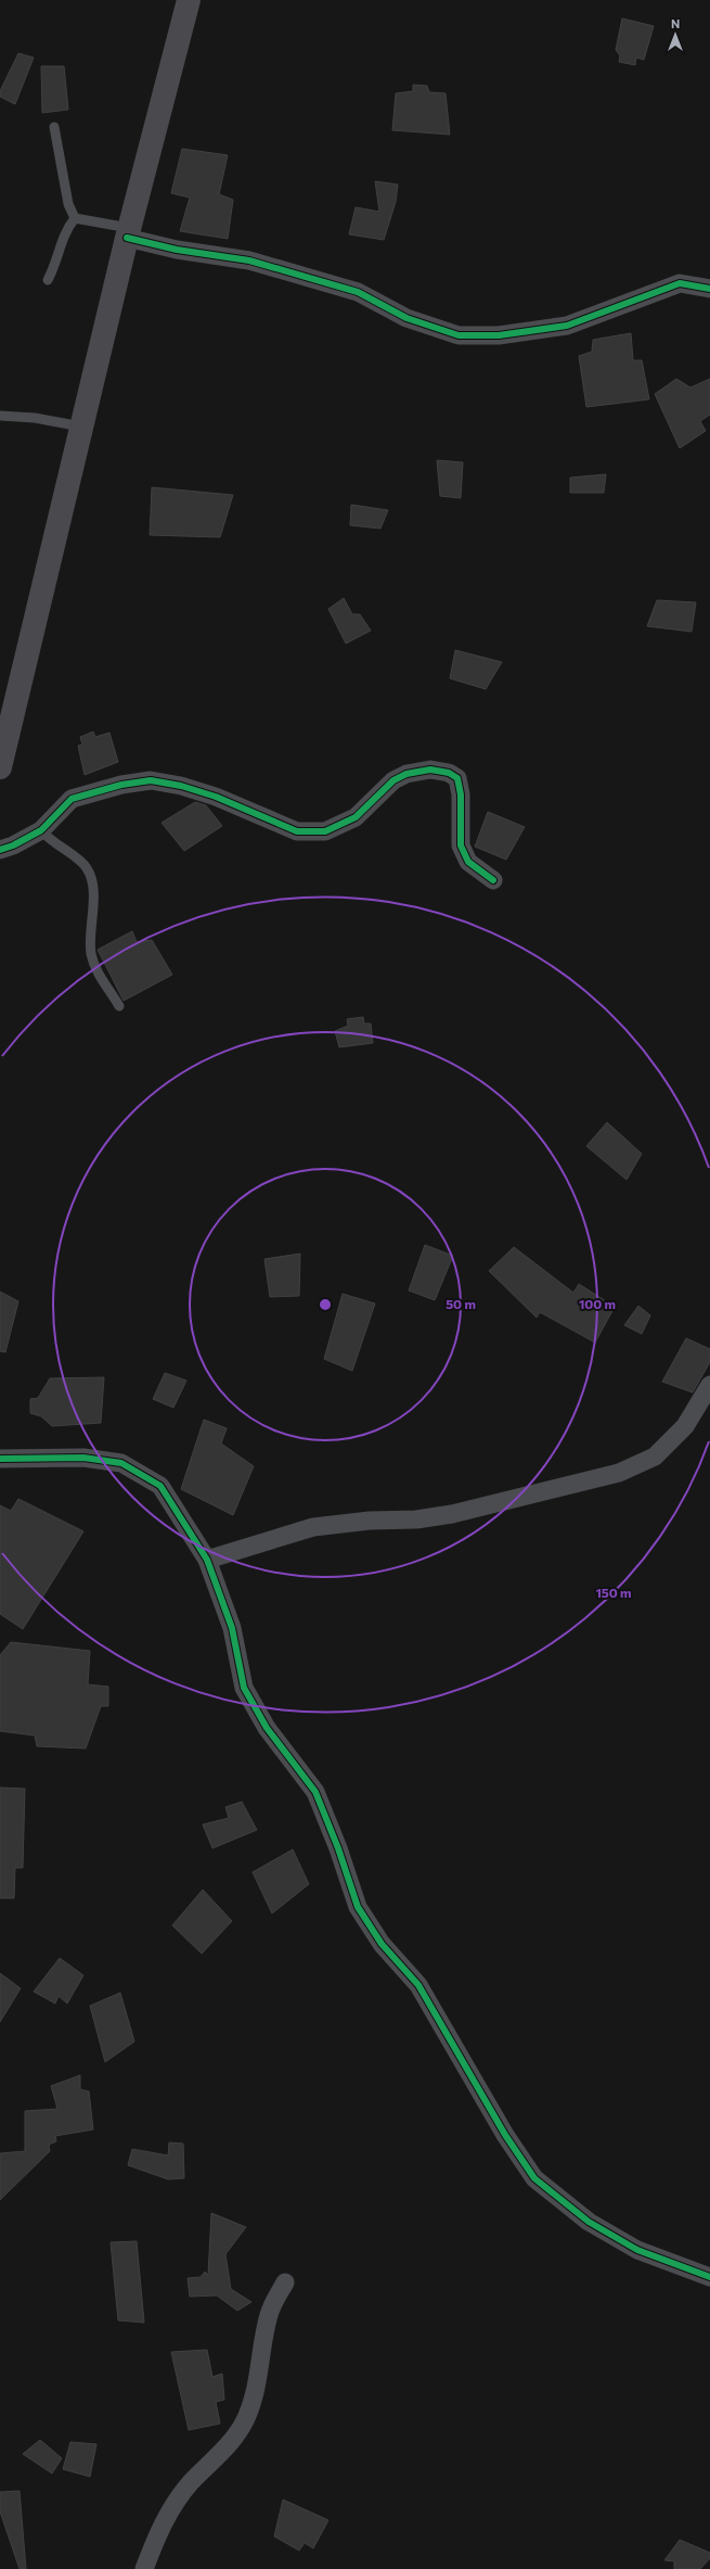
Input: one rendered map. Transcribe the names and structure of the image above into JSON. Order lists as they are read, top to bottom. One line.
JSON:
{"north":"top","rings":["50 m","100 m","150 m"]}
